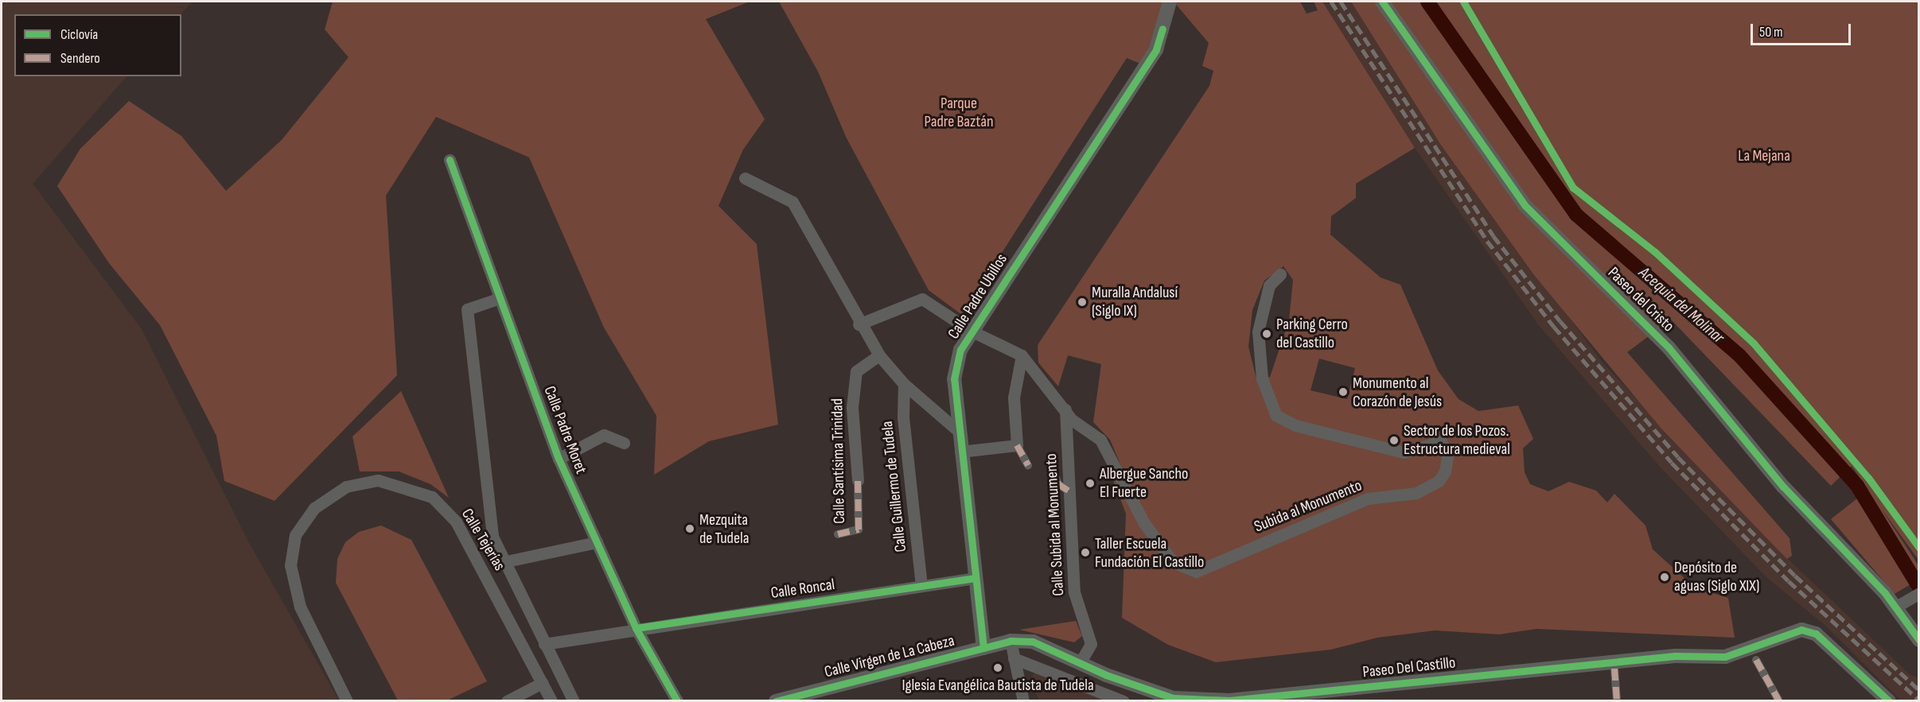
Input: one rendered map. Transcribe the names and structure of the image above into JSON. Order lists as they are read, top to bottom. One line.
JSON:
{"streets":{"street":["Calle Padre Ubillos","Paseo del Cristo","Calle Padre Moret","Calle Santísima Trinidad","Calle Guillermo de Tudela","Subida al Monumento","Calle Subida al Monumento","Calle Tejerías","Calle Roncal","Calle Virgen de La Cabeza","Paseo Del Castillo"]},"crossings":[["Calle Padre Ubillos","Subida al Monumento"],["Calle Padre Ubillos","Calle Roncal"],["Calle Padre Ubillos","Calle Virgen de La Cabeza"],["Calle Padre Moret","Calle Tejerías"],["Calle Padre Moret","Calle Roncal"],["Calle Guillermo de Tudela","Calle Roncal"],["Subida al Monumento","Calle Subida al Monumento"],["Calle Subida al Monumento","Paseo Del Castillo"],["Calle Tejerías","Calle Roncal"],["Calle Virgen de La Cabeza","Paseo Del Castillo"]],"water":["Acequia del Molinar"],"parks":["Parque Padre Baztán","La Mejana"],"places":["Muralla Andalusí (Siglo IX)","Parking Cerro del Castillo","Monumento al Corazón de Jesús","Sector de los Pozos. Estructura medieval","Albergue Sancho El Fuerte","Mezquita de Tudela","Taller Escuela Fundación El Castillo","Depósito de aguas (Siglo XIX)","Iglesia Evangélica Bautista de Tudela"],"legend":["Ciclovía","Sendero"],"scale_bar":"50 m"}
